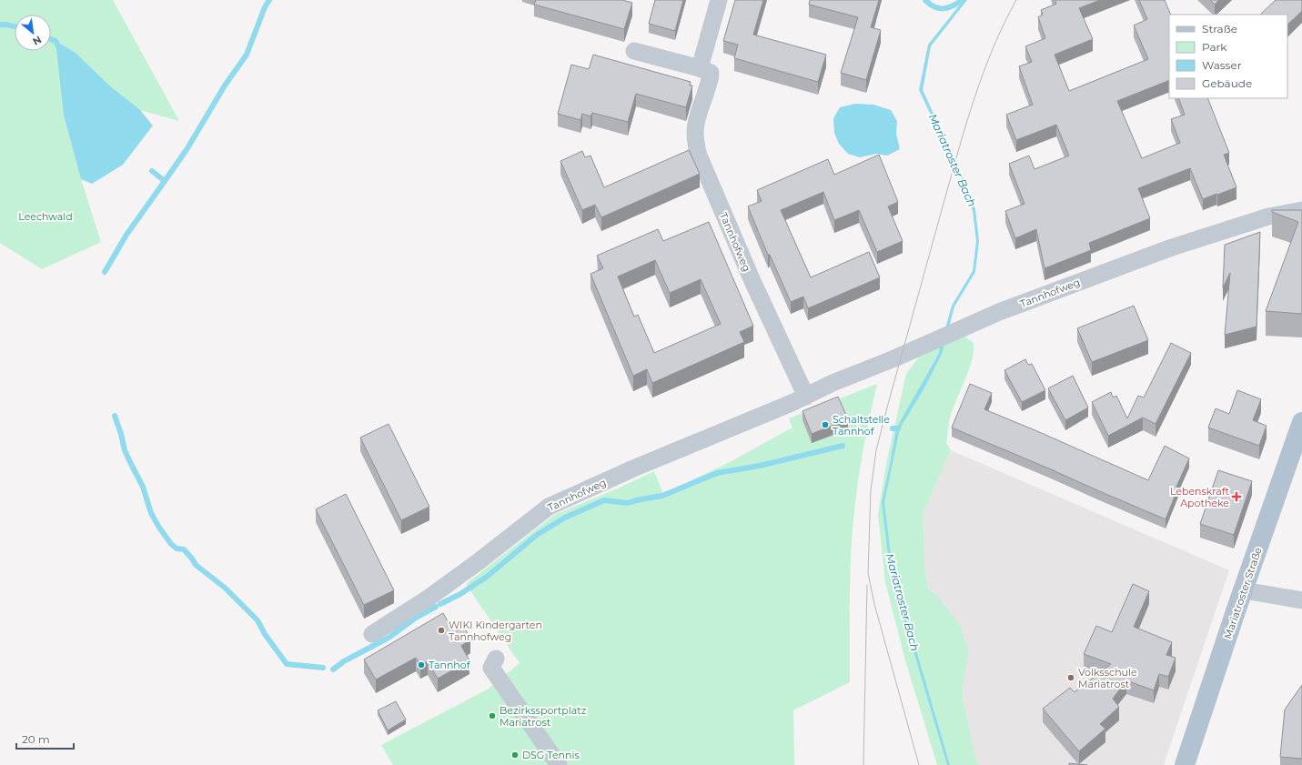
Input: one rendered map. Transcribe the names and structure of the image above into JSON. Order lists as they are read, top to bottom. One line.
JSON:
{"streets":{"main road":["Mariatroster Straße"],"street":["Tannhofweg"]},"water":["Mariatroster Bach"],"parks":["Leechwald"],"places":{"other":["Schaltstelle Tannhof","WIKI Kindergarten Tannhofweg","Tannhof","Volksschule Mariatrost","Bezirkssportplatz Mariatrost","DSG Tennis"],"health":["Lebenskraft Apotheke"]},"legend":["Straße","Park","Wasser","Gebäude"],"scale_bar":"20 m","north":"bottom right"}
